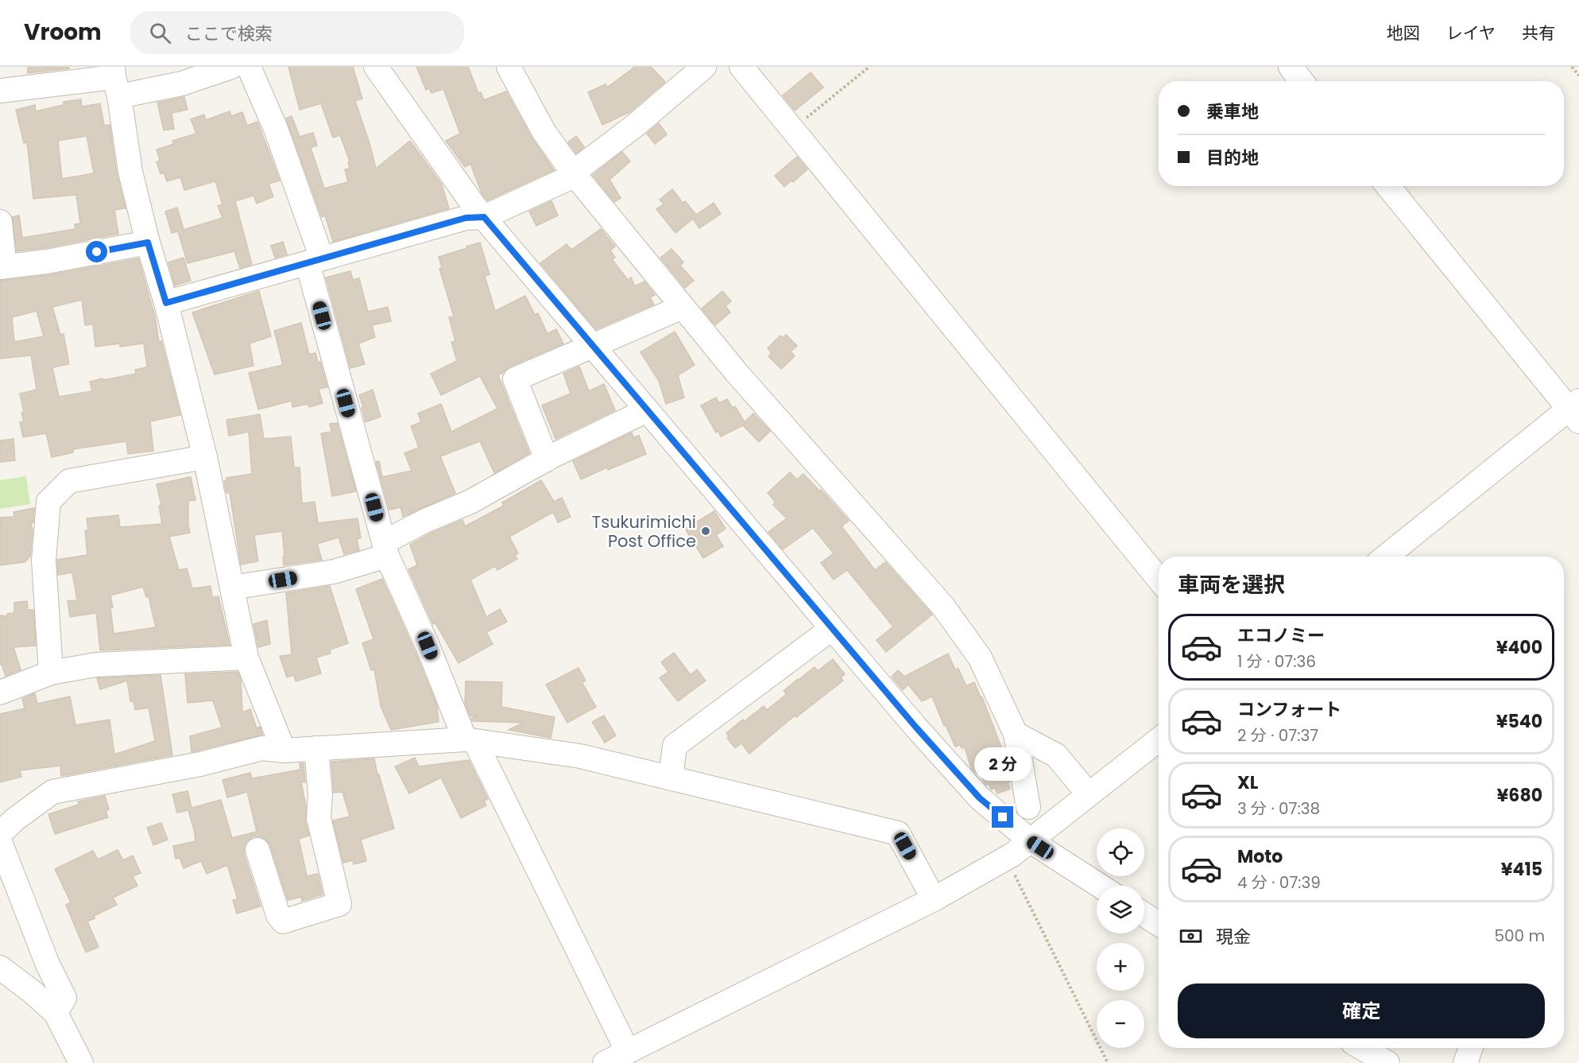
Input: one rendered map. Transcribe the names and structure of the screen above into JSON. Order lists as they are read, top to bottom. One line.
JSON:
{"places":["Tsukurimichi Post Office"],"page":{"header":"Vroom","search":"ここで検索","nav":["地図","レイヤ","共有"],"banner":["乗車地","目的地"],"heading":"車両を選択","list":[{"name":"エコノミー","note":"1 分 · 07:36","value":"¥400"},{"name":"コンフォート","note":"2 分 · 07:37","value":"¥540"},{"name":"XL","note":"3 分 · 07:38","value":"¥680"},{"name":"Moto","note":"4 分 · 07:39","value":"¥415"}],"bubble":"2 分","map_buttons":["+","−"],"pay":["現金","500 m"],"buttons":"確定"}}
